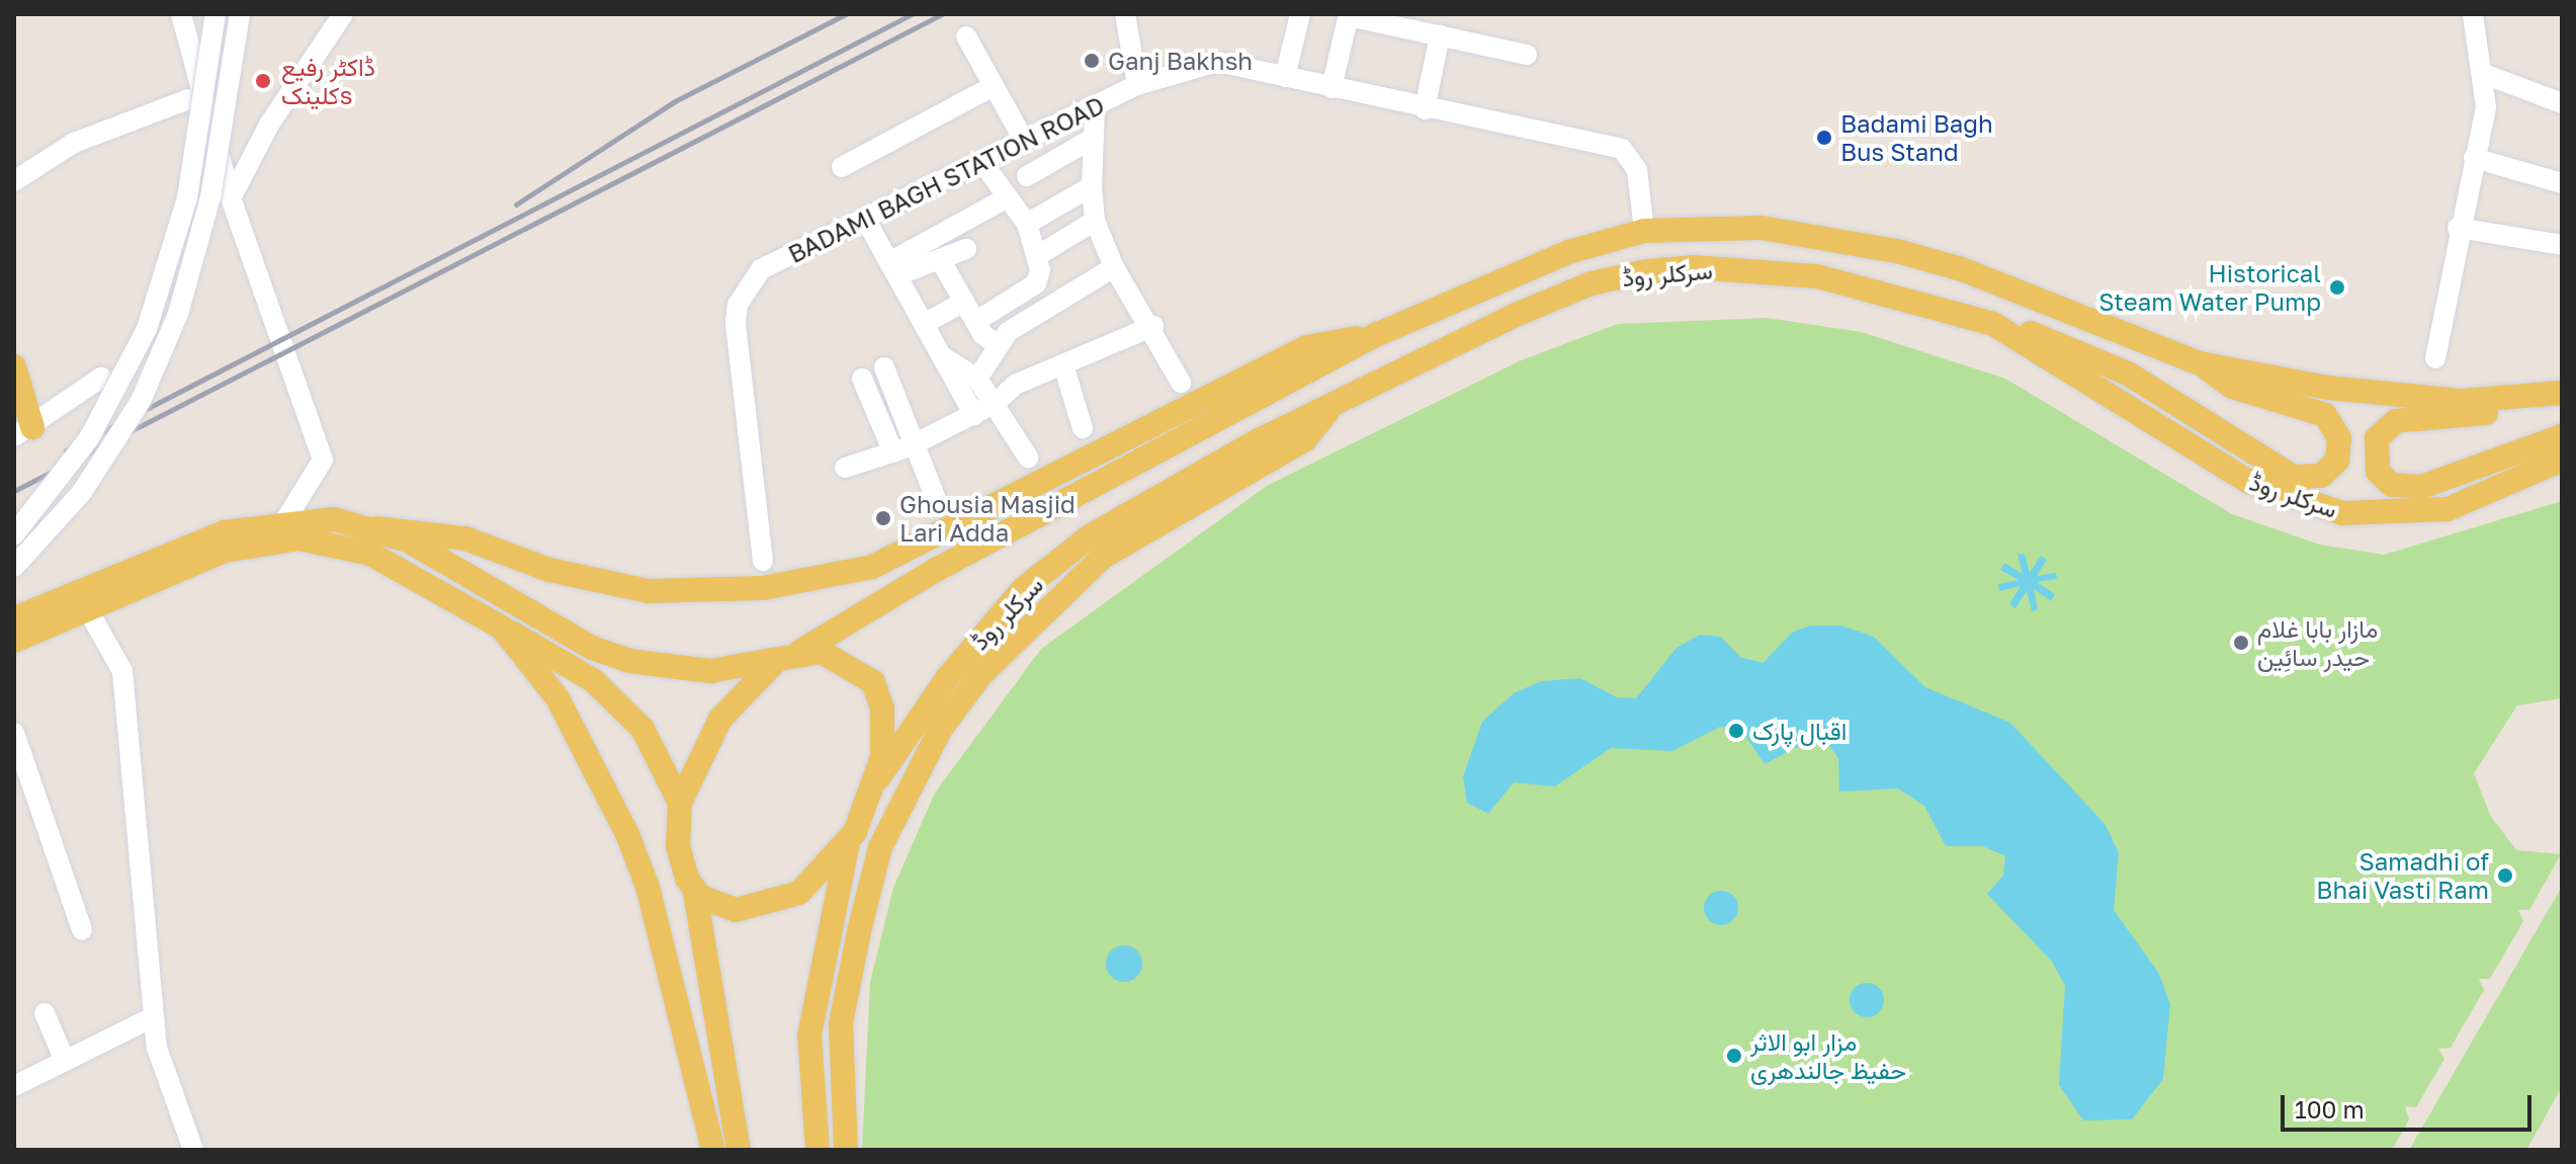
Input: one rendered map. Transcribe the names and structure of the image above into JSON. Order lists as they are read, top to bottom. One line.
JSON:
{"streets":{"main road":["سرکلر روڈ"],"street":["BADAMI BAGH STATION ROAD"]},"crossings":[["BADAMI BAGH STATION ROAD","سرکلر روڈ"]],"places":["Ganj Bakhsh","ڈاکٹر رفیع کلینکs","Badami Bagh Bus Stand","Historical Steam Water Pump","Ghousia Masjid Lari Adda","مازار بابا غلام حیدر سائِین","اقبال پارک","Samadhi of Bhai Vasti Ram","مزار ابو الاثر حفیظ جالندھری"],"scale_bar":"100 m"}
